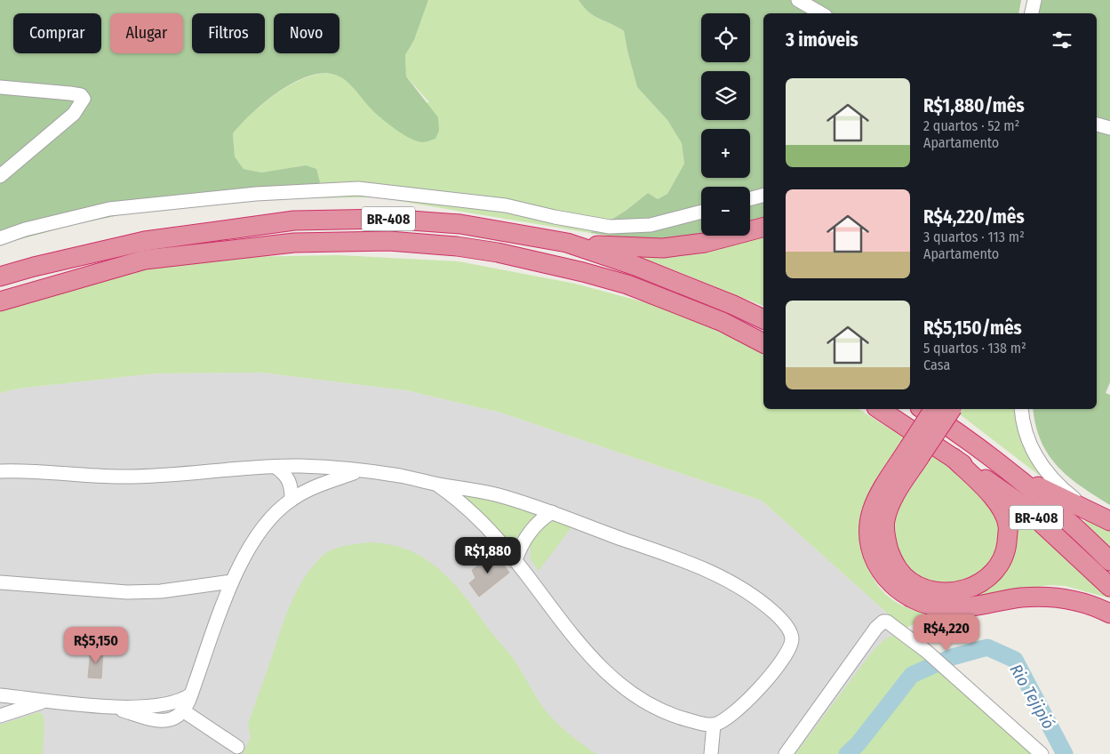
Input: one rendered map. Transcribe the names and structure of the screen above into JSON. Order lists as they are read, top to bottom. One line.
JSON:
{"streets":{"highway":["BR-408"]},"water":["Rio Tejipió"],"page":{"map_buttons":["+","−"],"chip":["Comprar","Alugar","Filtros","Novo"],"heading":"3 imóveis","list":[{"name":"R$1,880/mês","note":"2 quartos · 52 m² · Apartamento"},{"name":"R$4,220/mês","note":"3 quartos · 113 m² · Apartamento"},{"name":"R$5,150/mês","note":"5 quartos · 138 m² · Casa"}],"price":["R$1,880","R$4,220","R$5,150"]}}
